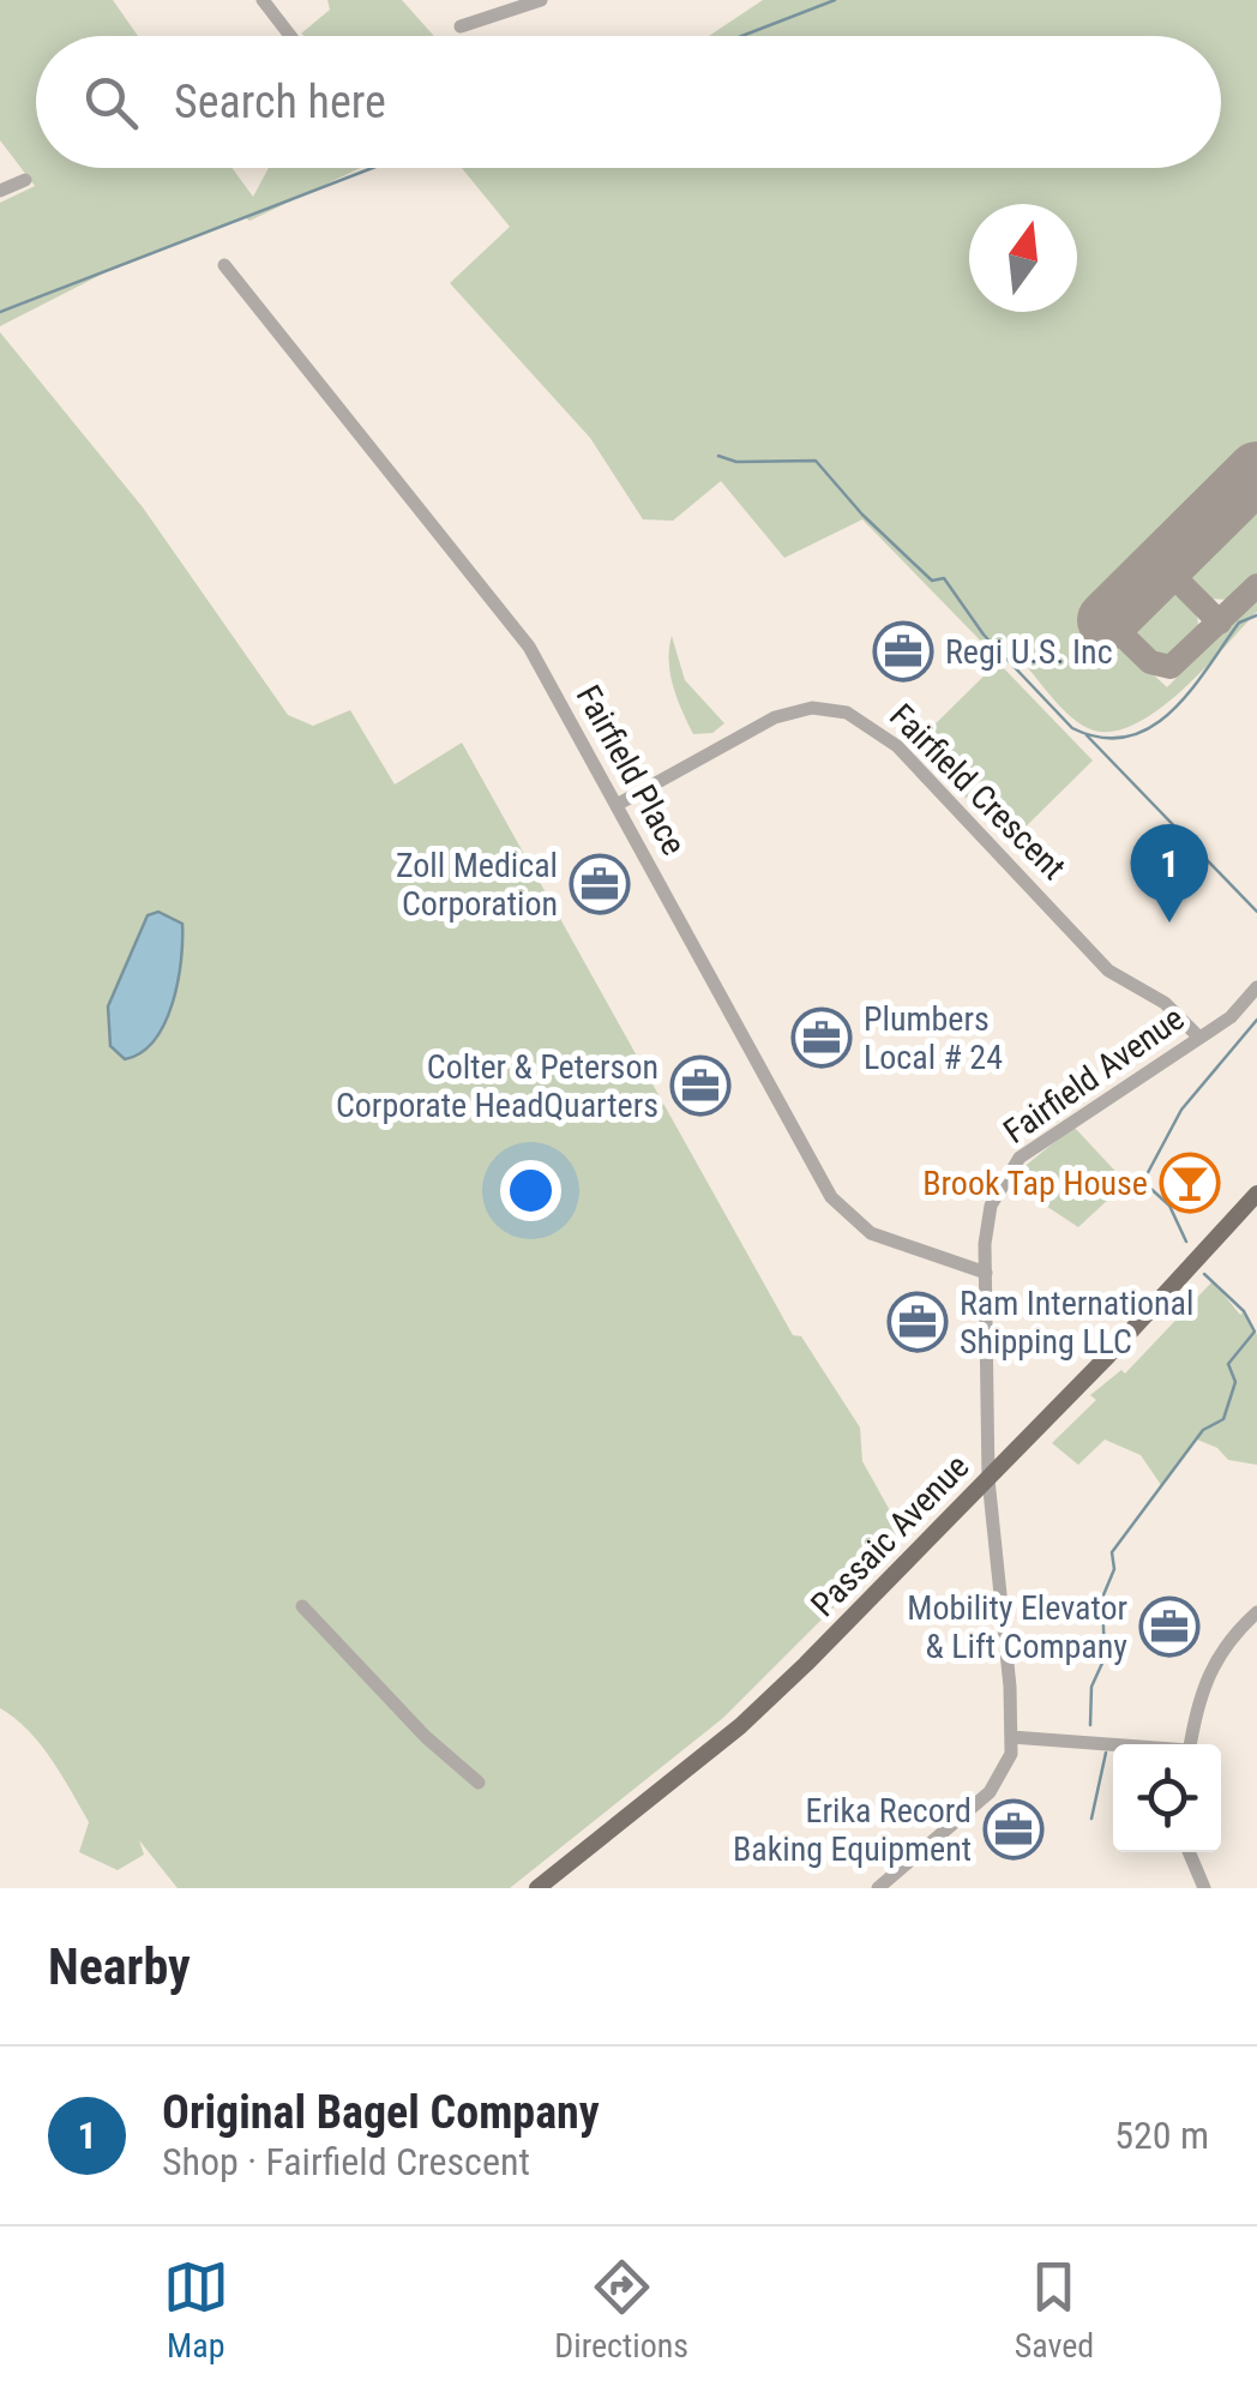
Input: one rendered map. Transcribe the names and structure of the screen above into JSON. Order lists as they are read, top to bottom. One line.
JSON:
{"streets":{"main road":["Passaic Avenue"],"street":["Fairfield Place","Fairfield Crescent","Fairfield Avenue"]},"crossings":[["Fairfield Place","Fairfield Crescent"],["Fairfield Place","Fairfield Avenue"],["Fairfield Crescent","Fairfield Avenue"],["Fairfield Avenue","Passaic Avenue"]],"places":{"office":["Regi U.S. Inc","Zoll Medical Corporation","Plumbers Local # 24","Colter & Peterson Corporate HeadQuarters","Ram International Shipping LLC","Mobility Elevator & Lift Company","Erika Record Baking Equipment"],"bar":["Brook Tap House"]},"north":"top","page":{"search":"Search here","pins":"1","heading":"Nearby","list":[{"mark":"1","name":"Original Bagel Company","note":"Shop · Fairfield Crescent","value":"520 m"}],"nav":["Map","Directions","Saved"]}}
